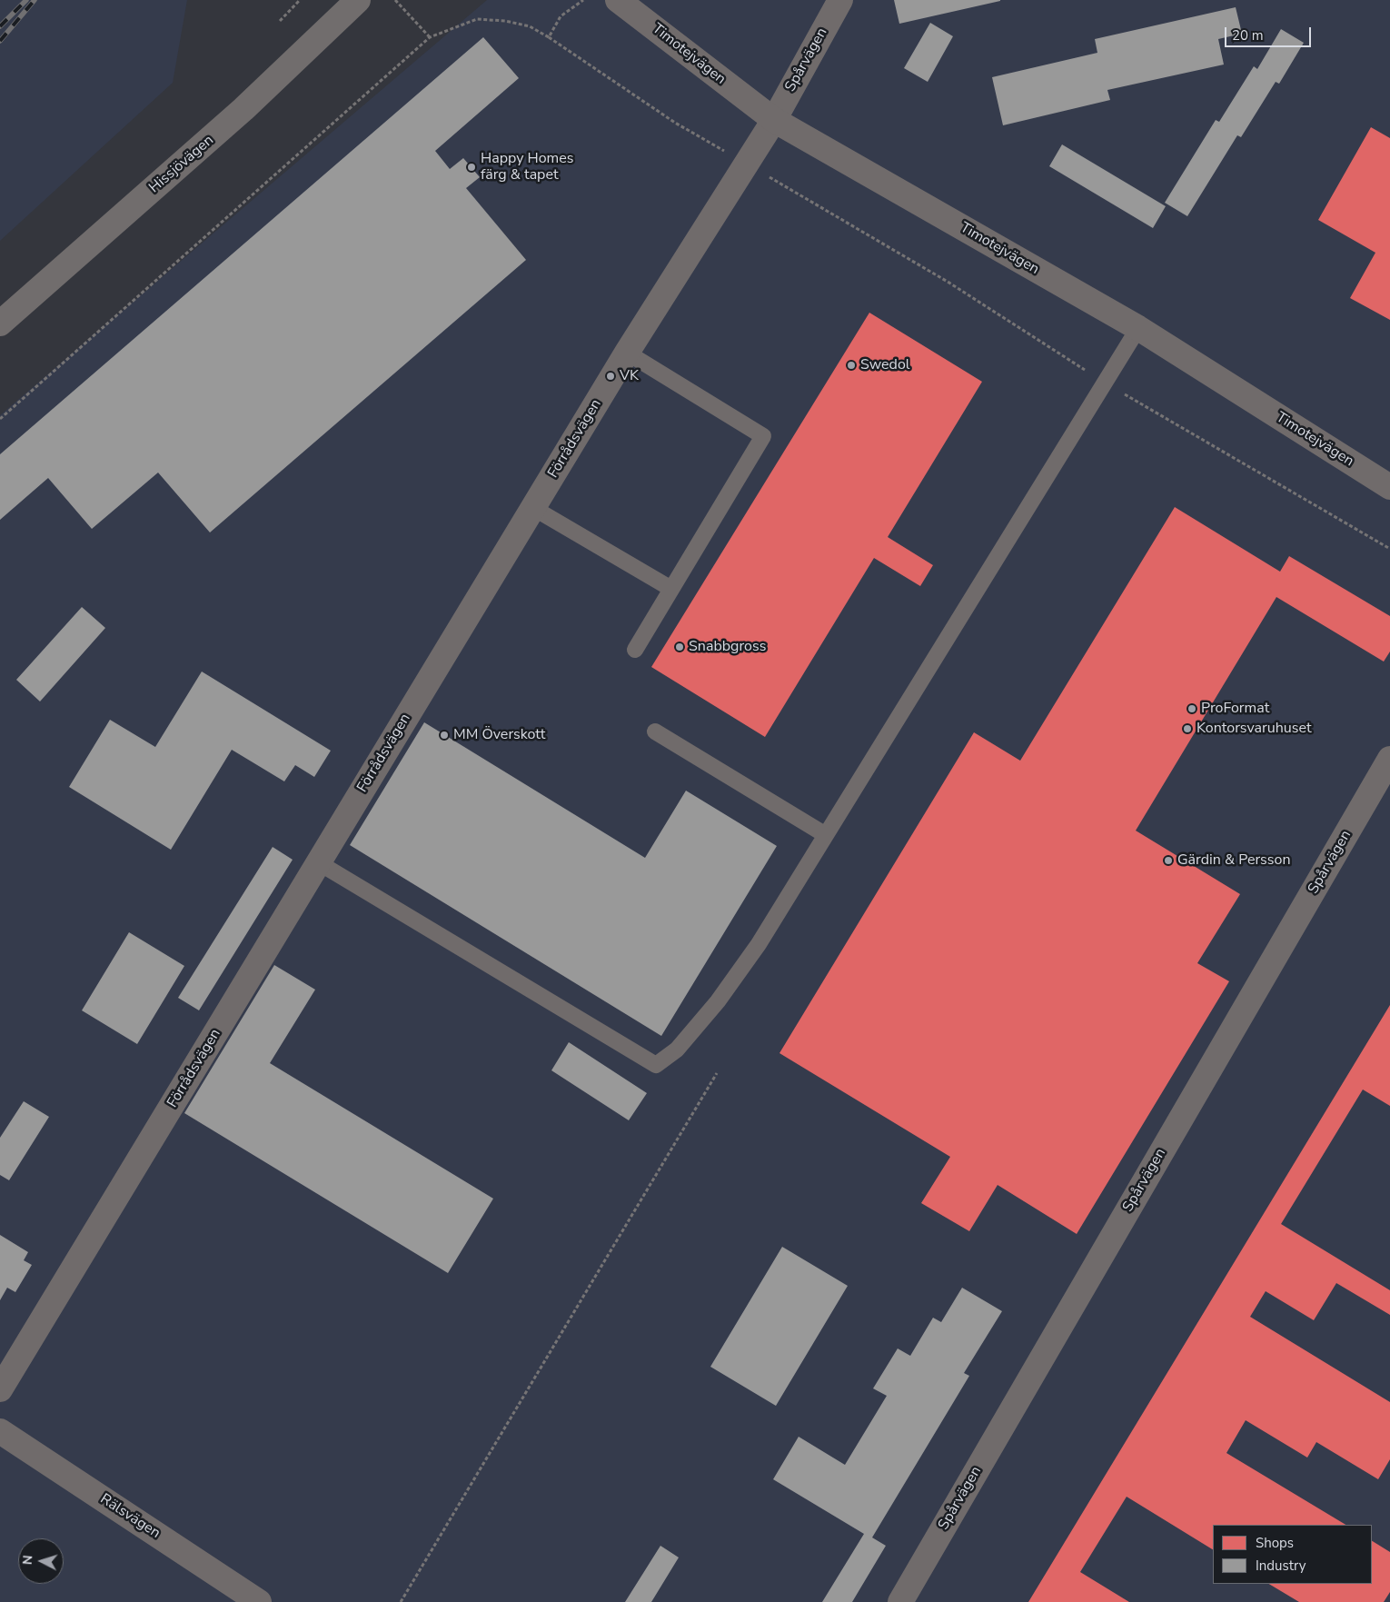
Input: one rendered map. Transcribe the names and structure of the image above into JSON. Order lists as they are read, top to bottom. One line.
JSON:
{"streets":{"main road":["Hissjövägen"],"street":["Timotejvägen","Spårvägen","Förrådsvägen","Rälsvägen"]},"crossings":[["Timotejvägen","Spårvägen"],["Timotejvägen","Förrådsvägen"],["Spårvägen","Förrådsvägen"]],"places":["Happy Homes färg & tapet","Swedol","VK","Snabbgross","ProFormat","Kontorsvaruhuset","MM Överskott","Gärdin & Persson"],"legend":["Shops","Industry"],"scale_bar":"20 m","north":"left"}
